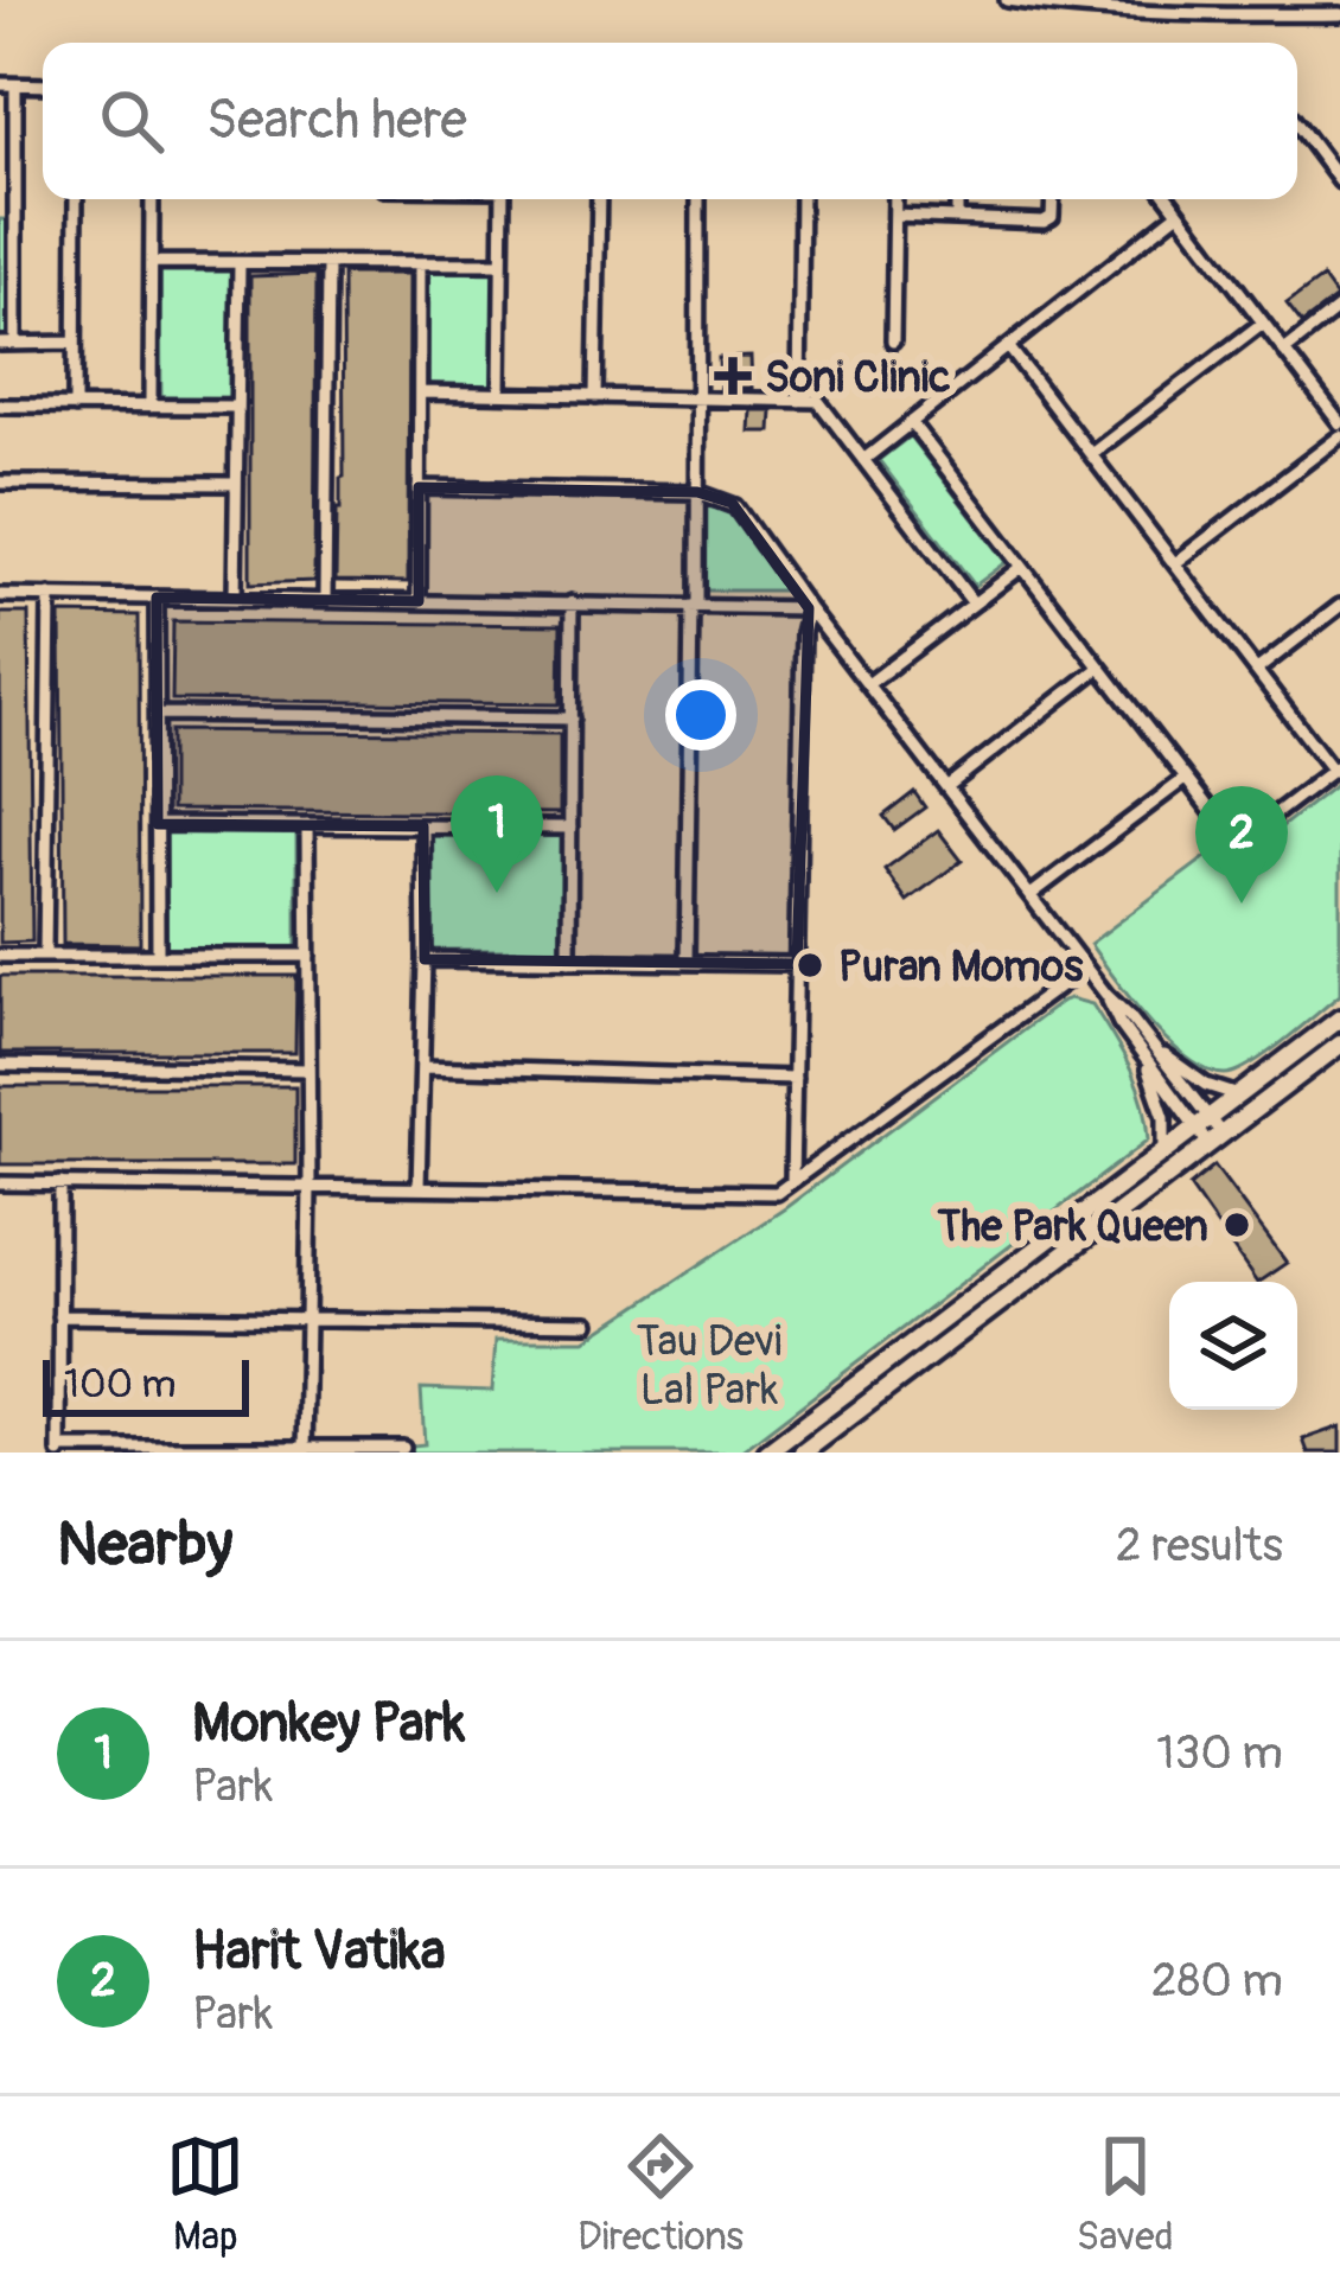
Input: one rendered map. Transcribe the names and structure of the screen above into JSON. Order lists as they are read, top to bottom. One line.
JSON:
{"parks":["Tau Devi Lal Park"],"places":{"health":["Soni Clinic"],"other":["Puran Momos","The Park Queen"]},"scale_bar":"100 m","page":{"search":"Search here","pins":["1","2"],"scale":"100 m","heading":["Nearby","2 results"],"list":[{"mark":"1","name":"Monkey Park","note":"Park","value":"130 m"},{"mark":"2","name":"Harit Vatika","note":"Park","value":"280 m"}],"nav":["Map","Directions","Saved"]}}
